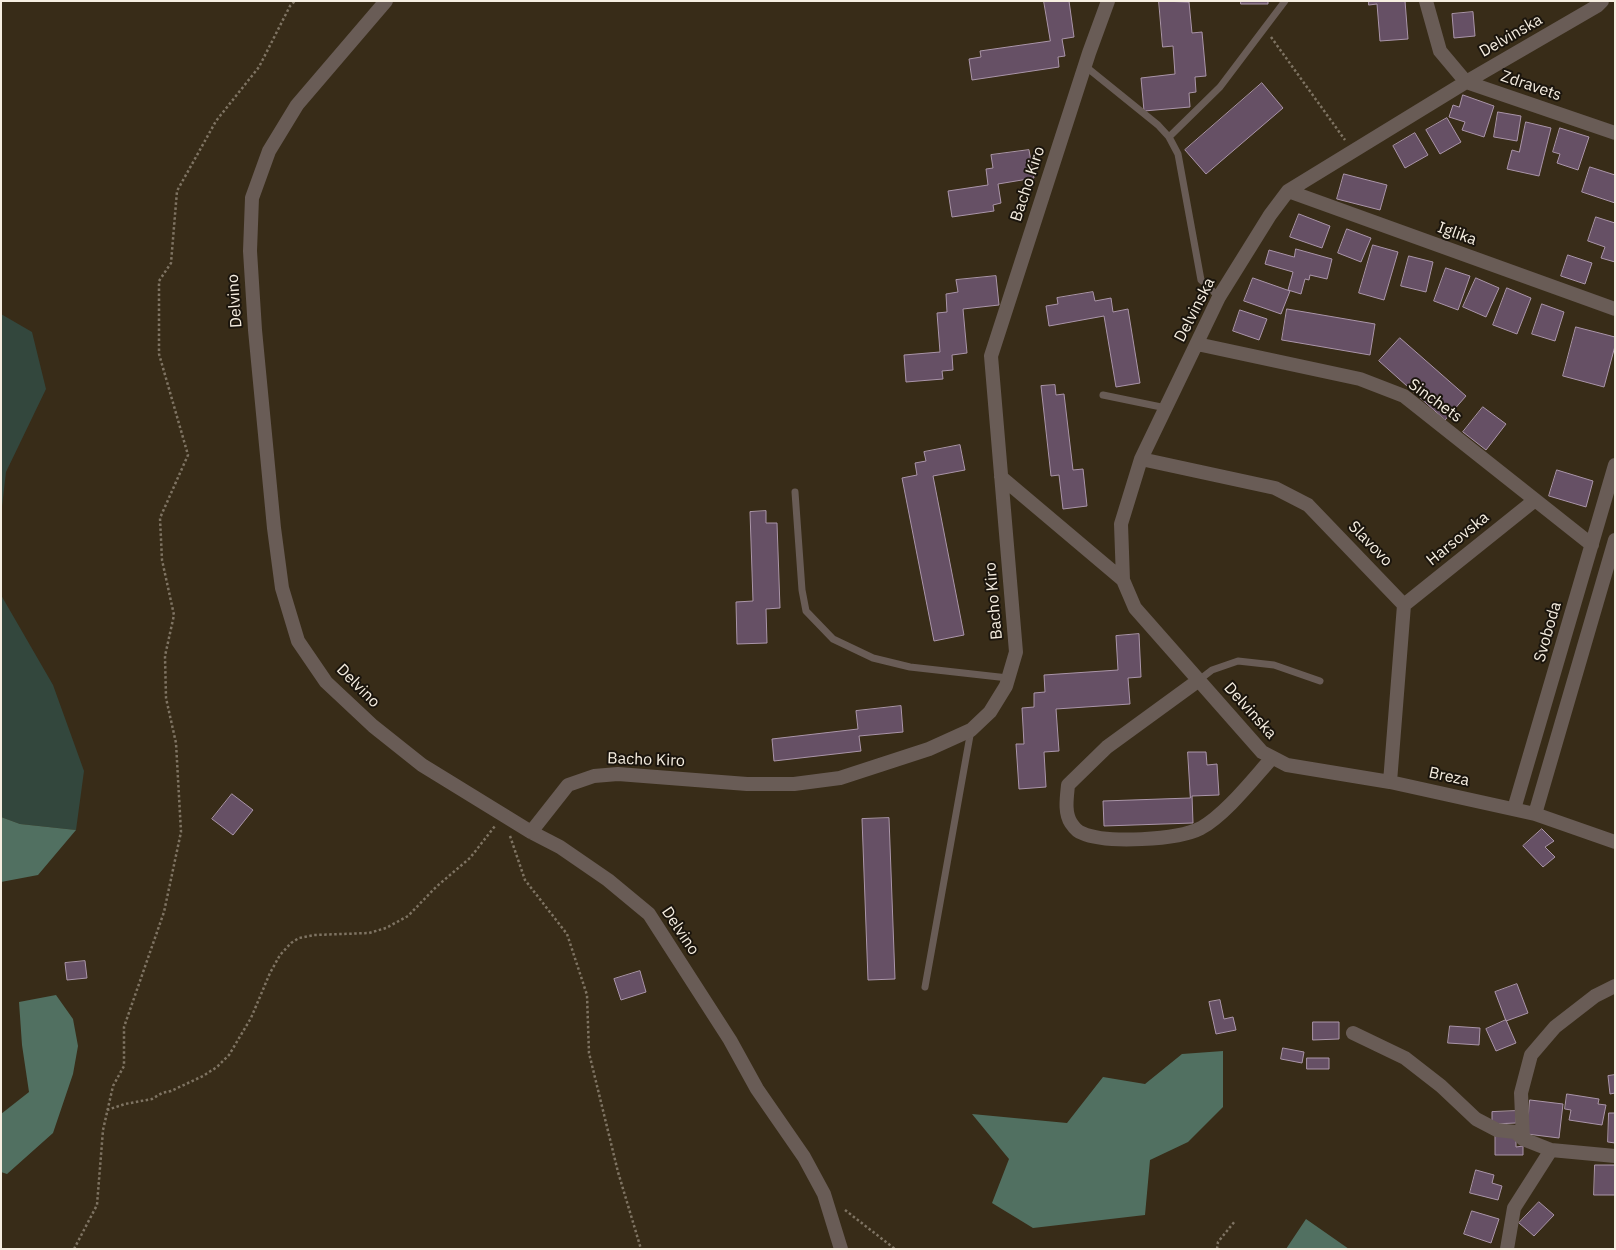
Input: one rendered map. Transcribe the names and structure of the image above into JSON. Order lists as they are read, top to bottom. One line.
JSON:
{"streets":{"street":["Delvinska","Zdravets","Bacho Kiro","Iglika","Delvino","Sinchets","Harsovska","Slavovo","Svoboda","Breza"]},"crossings":[["Delvinska","Zdravets"],["Delvinska","Iglika"],["Delvinska","Sinchets"],["Delvinska","Slavovo"],["Delvinska","Breza"],["Bacho Kiro","Delvino"],["Sinchets","Harsovska"],["Sinchets","Svoboda"],["Harsovska","Slavovo"],["Svoboda","Breza"]]}
